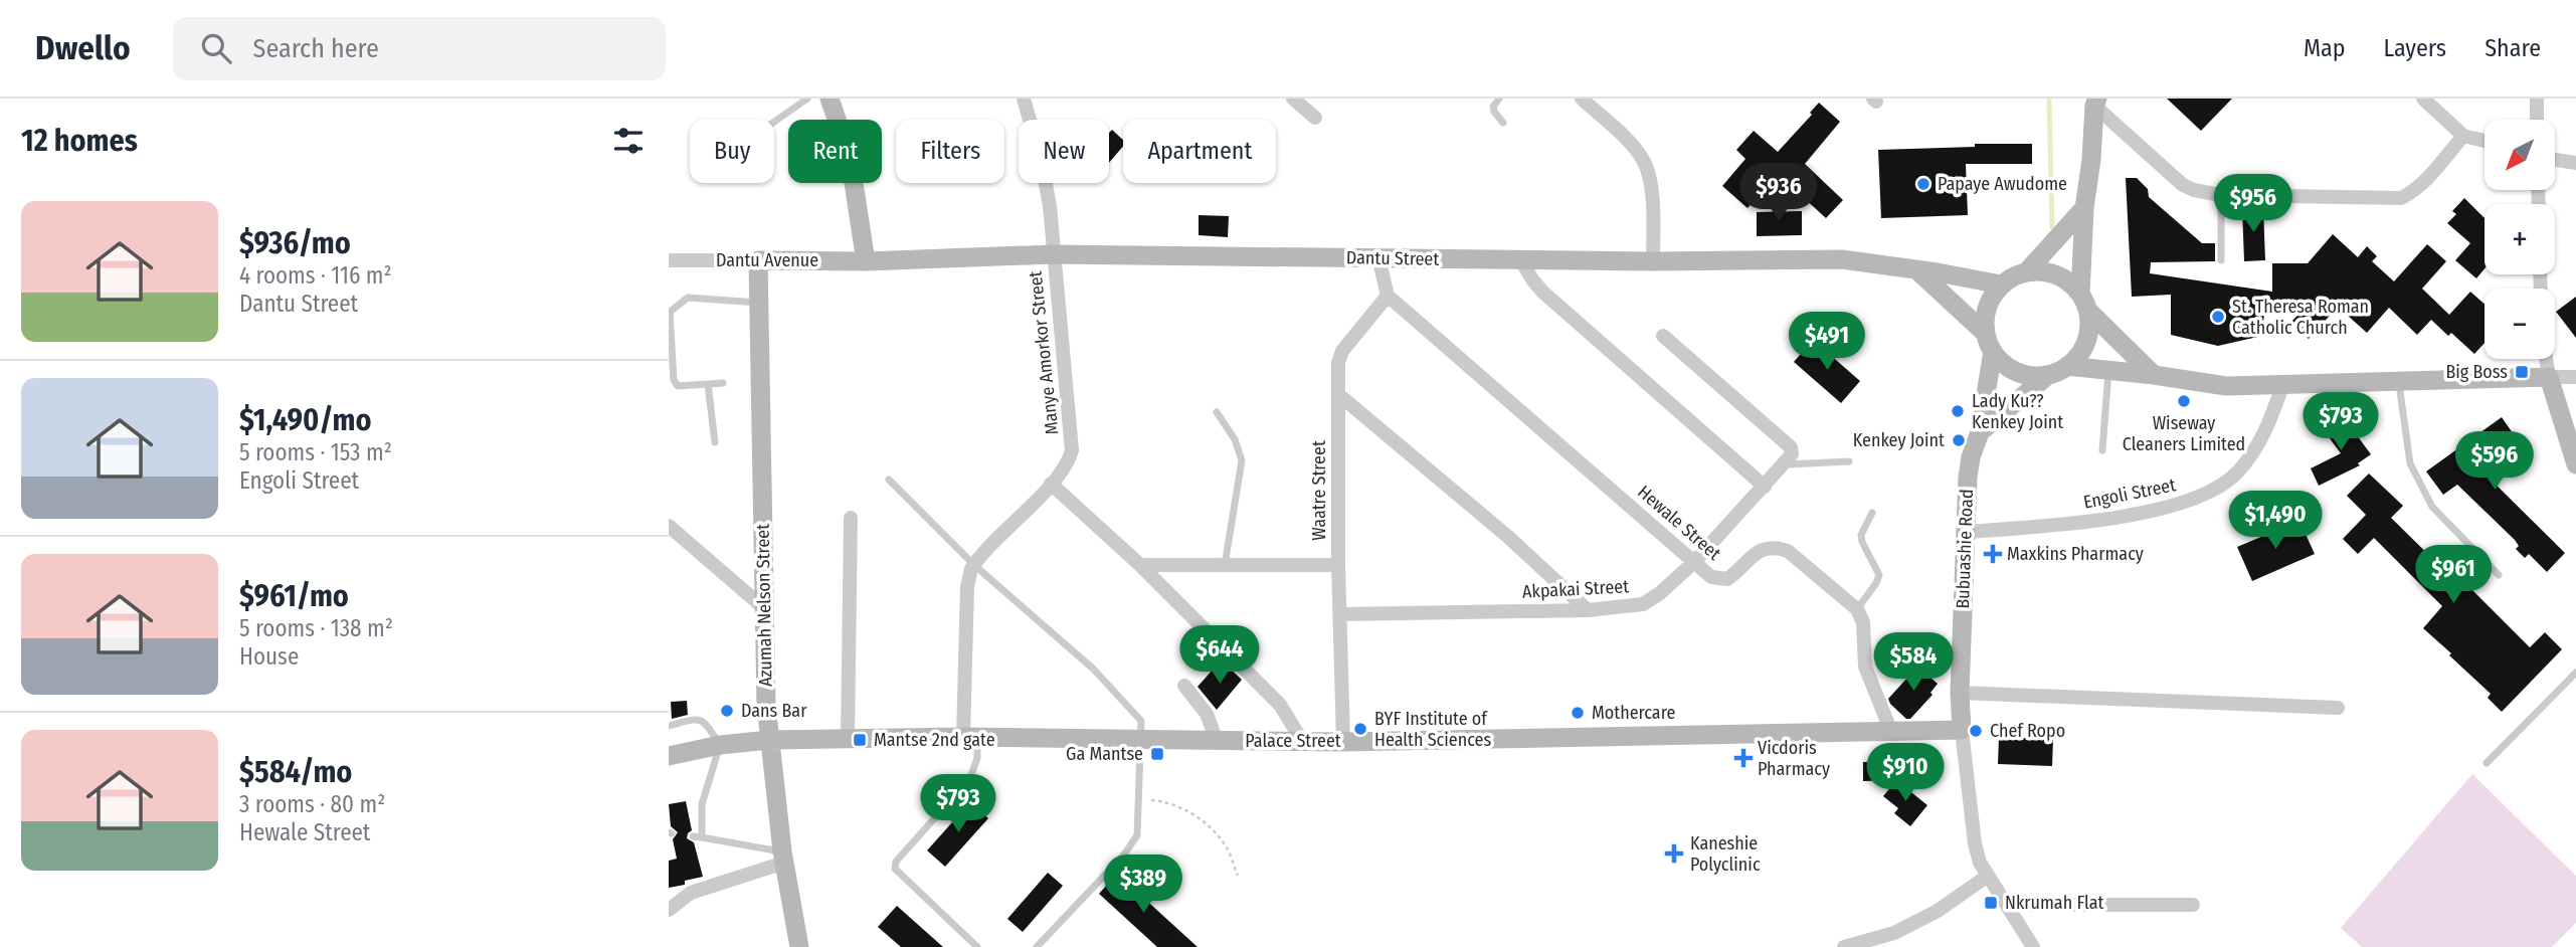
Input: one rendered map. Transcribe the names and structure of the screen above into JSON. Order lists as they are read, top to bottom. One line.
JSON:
{"streets":{"street":["Dantu Street","Dantu Avenue","Manye Amorkor Street","Waatre Street","Engoli Street","Hewale Street","Bubuashie Road","Akpakai Street","Azumah Nelson Street","Palace Street"]},"crossings":[["Dantu Street","Dantu Avenue"],["Dantu Street","Manye Amorkor Street"],["Dantu Street","Bubuashie Road"],["Dantu Avenue","Azumah Nelson Street"],["Waatre Street","Hewale Street"],["Waatre Street","Akpakai Street"],["Waatre Street","Palace Street"],["Engoli Street","Bubuashie Road"],["Hewale Street","Akpakai Street"],["Bubuashie Road","Palace Street"],["Azumah Nelson Street","Palace Street"]],"places":{"other":["Papaye Awudome","St. Theresa Roman Catholic Church","Wiseway Cleaners Limited","Lady Ku?? Kenkey Joint","Kenkey Joint","Dans Bar","Mothercare","BYF Institute of Health Sciences","Chef Ropo"],"transit":["Big Boss","Mantse 2nd gate","Ga Mantse","Nkrumah Flat"],"health":["Maxkins Pharmacy","Vicdoris Pharmacy","Kaneshie Polyclinic"]},"north":"bottom left","page":{"header":"Dwello","search":"Search here","nav":["Map","Layers","Share"],"heading":"12 homes","map_buttons":["+","−"],"chip":["Buy","Rent","Filters","New","Apartment"],"price":["$936","$956","$491","$793","$596","$1,490","$961","$644","$584","$910","$793","$389"],"list":[{"name":"$936/mo","note":"4 rooms · 116 m² · Dantu Street"},{"name":"$1,490/mo","note":"5 rooms · 153 m² · Engoli Street"},{"name":"$961/mo","note":"5 rooms · 138 m² · House"},{"name":"$584/mo","note":"3 rooms · 80 m² · Hewale Street"}]}}
